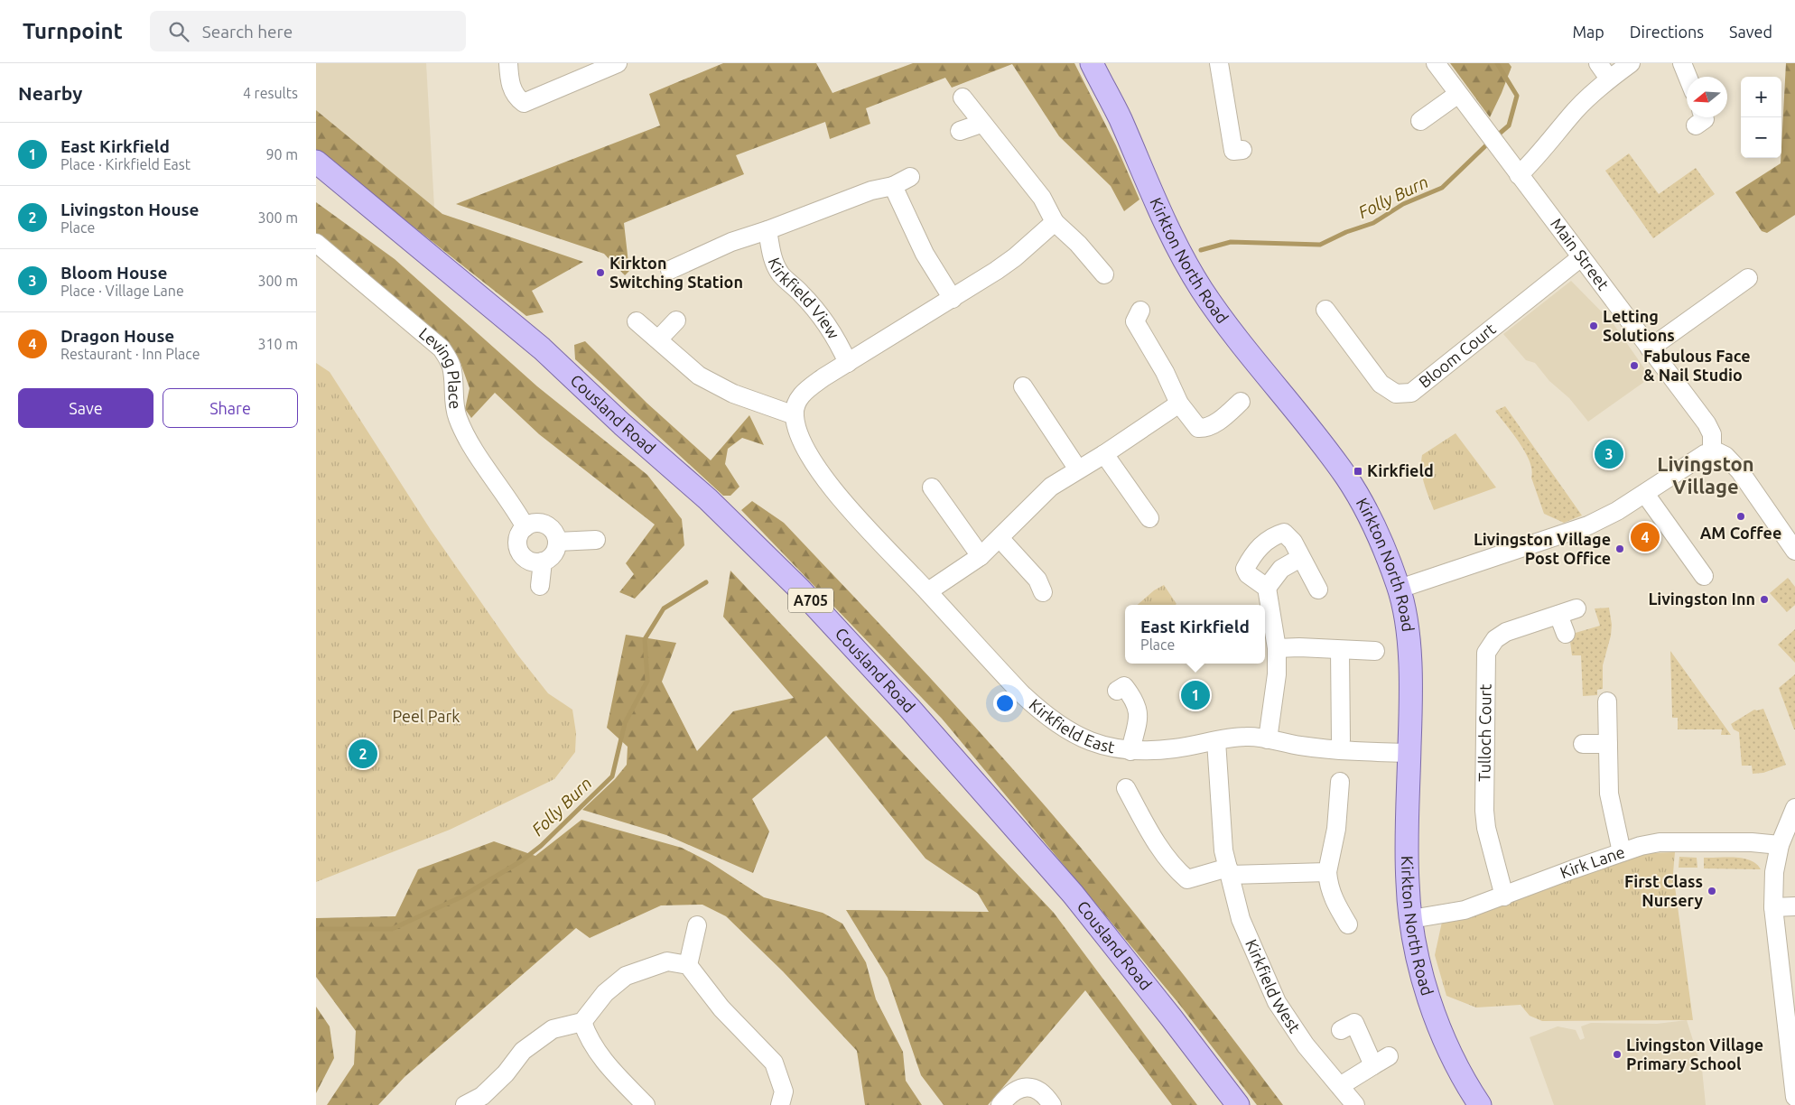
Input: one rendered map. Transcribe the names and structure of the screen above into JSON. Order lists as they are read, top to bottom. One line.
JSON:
{"streets":{"main road":["Kirkton North Road","Cousland Road","A705"],"street":["Main Street","Kirkfield View","Bloom Court","Leving Place","Kirkfield East","Tulloch Court","Kirk Lane","Kirkfield West"]},"crossings":[["Main Street","Bloom Court"],["Kirkton North Road","Kirkfield East"],["Kirkton North Road","Kirk Lane"],["Kirkfield East","Kirkfield West"],["Tulloch Court","Kirk Lane"]],"districts":["Livingston Village"],"water":["Folly Burn"],"parks":["Peel Park"],"places":{"other":["Kirkton Switching Station","Letting Solutions","Fabulous Face & Nail Studio","AM Coffee","Livingston Village Post Office","Livingston Inn","First Class Nursery","Livingston Village Primary School"],"transit":["Kirkfield"]},"north":"left","page":{"header":"Turnpoint","search":"Search here","nav":["Map","Directions","Saved"],"heading":["Nearby","4 results"],"map_buttons":["+","−"],"list":[{"mark":"1","name":"East Kirkfield","note":"Place · Kirkfield East","value":"90 m"},{"mark":"2","name":"Livingston House","note":"Place","value":"300 m"},{"mark":"3","name":"Bloom House","note":"Place · Village Lane","value":"300 m"},{"mark":"4","name":"Dragon House","note":"Restaurant · Inn Place","value":"310 m"}],"buttons":["Save","Share"],"pins":["3","4","1","2"],"popup":["East Kirkfield","Place"]}}
